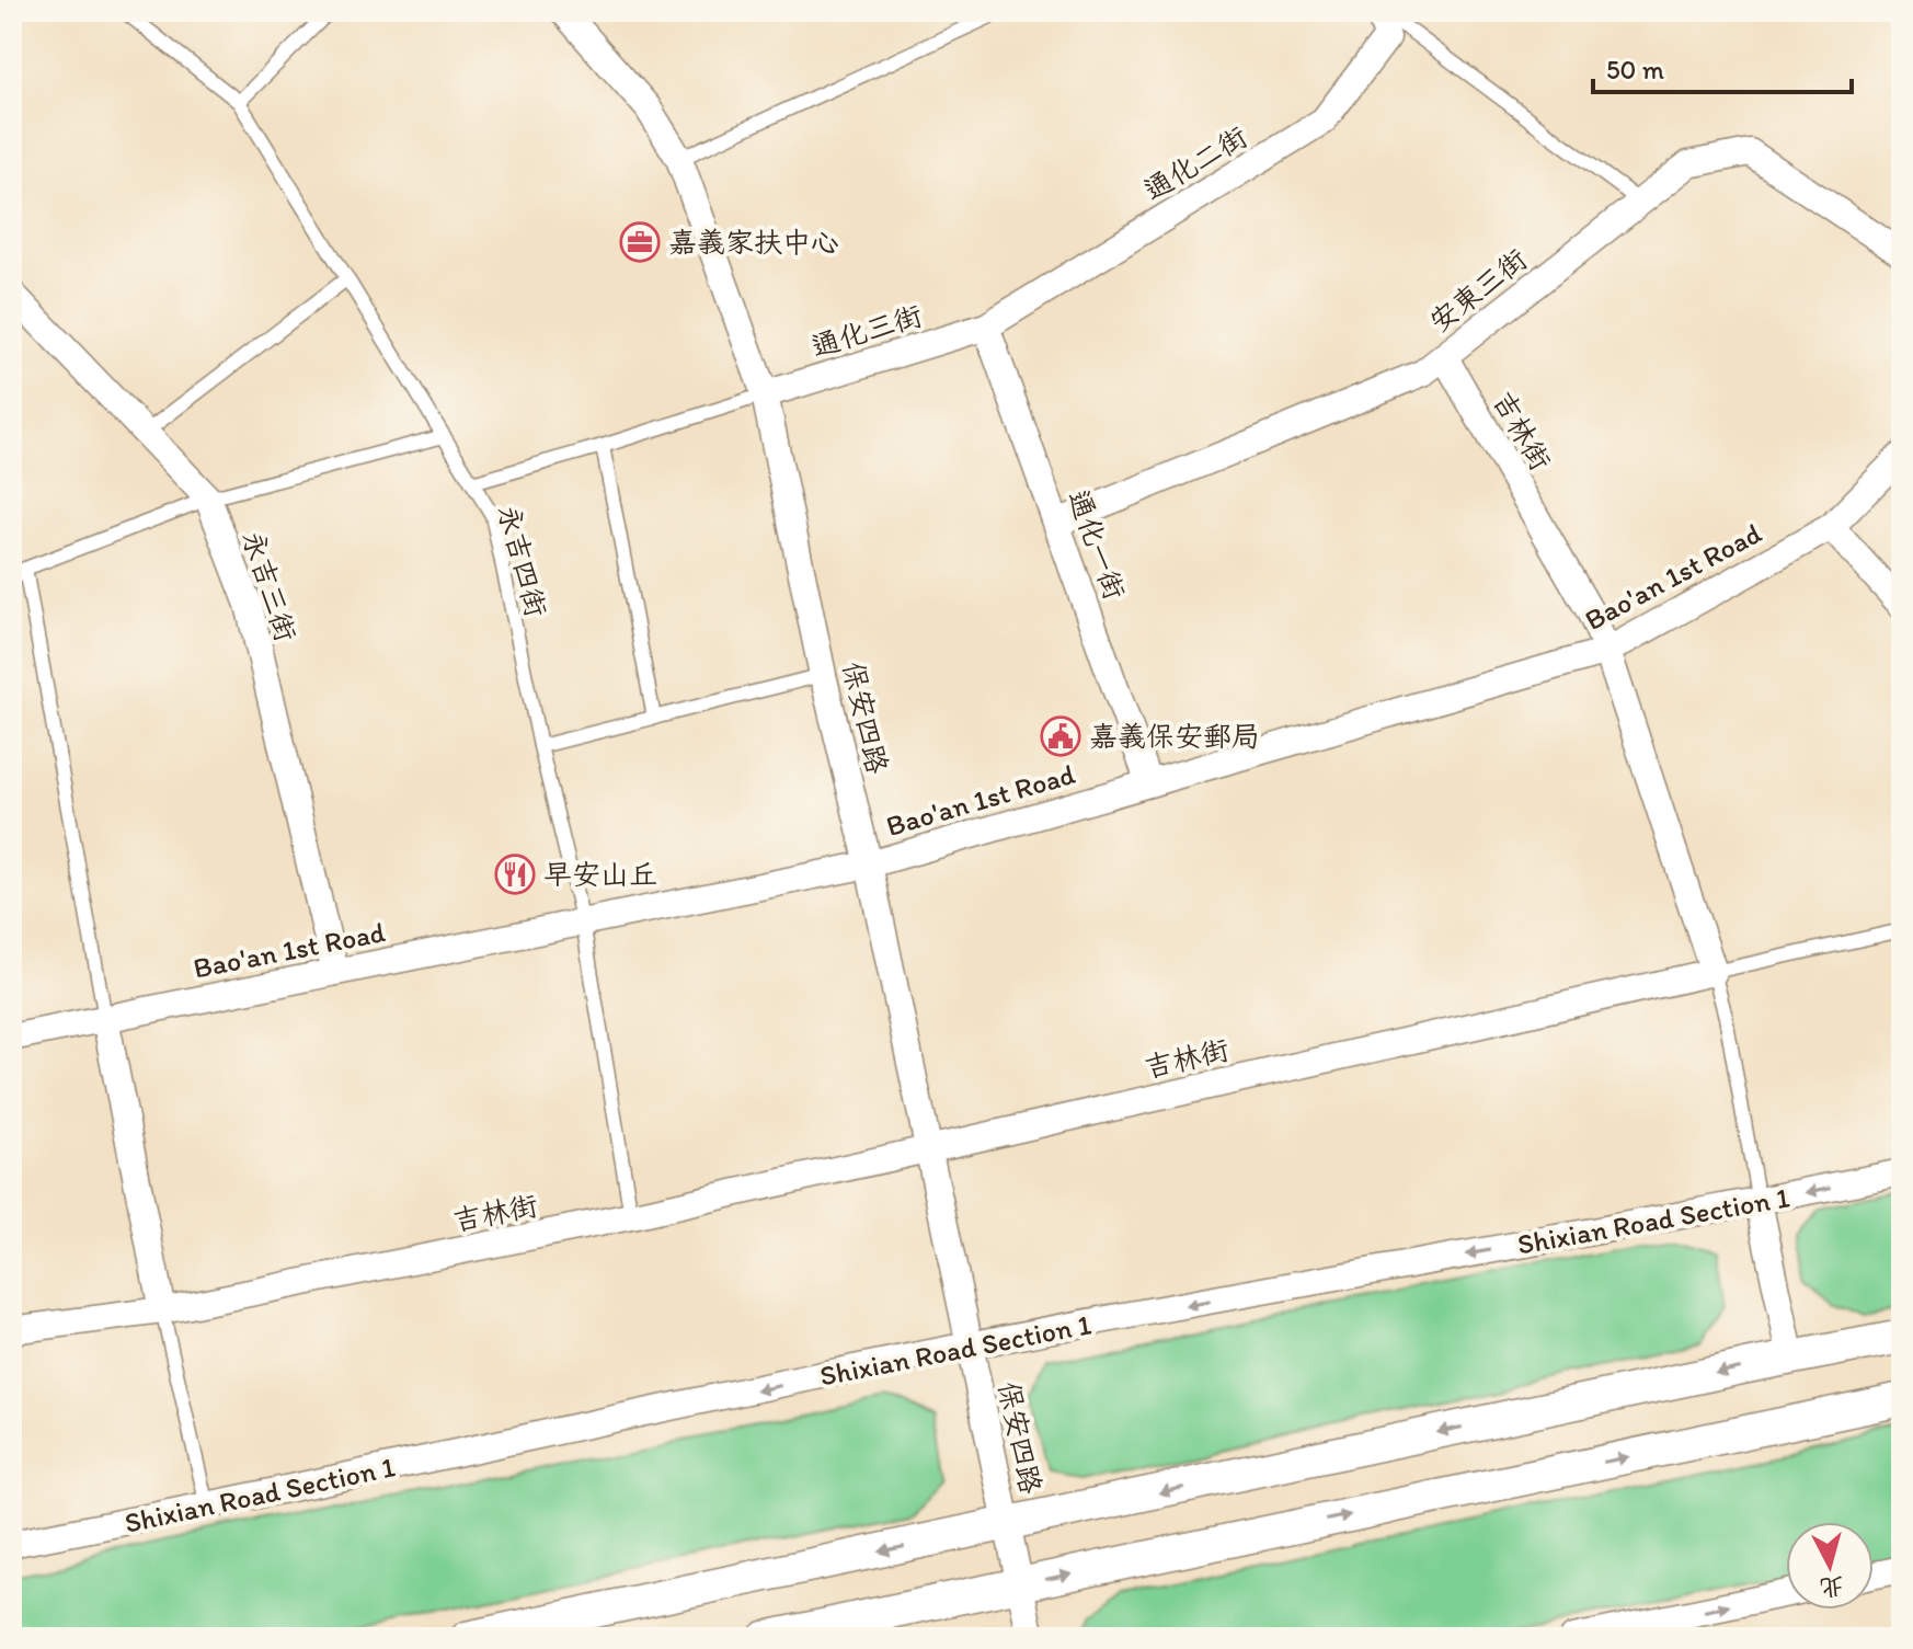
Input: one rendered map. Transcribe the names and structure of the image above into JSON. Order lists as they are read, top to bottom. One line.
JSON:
{"streets":{"street":["通化二街","安東三街","通化三街","吉林街","通化一街","Bao'an 1st Road","永吉三街","保安四路","Shixian Road Section 1"],"lane":["永吉四街"]},"crossings":[["通化二街","通化三街"],["通化二街","通化一街"],["安東三街","吉林街"],["安東三街","通化一街"],["通化三街","通化一街"],["通化三街","保安四路"],["吉林街","永吉四街"],["吉林街","Bao'an 1st Road"],["吉林街","保安四路"],["通化一街","Bao'an 1st Road"],["永吉四街","Bao'an 1st Road"],["Bao'an 1st Road","永吉三街"],["Bao'an 1st Road","保安四路"],["保安四路","Shixian Road Section 1"]],"places":{"office":["嘉義家扶中心"],"public building":["嘉義保安郵局"],"restaurant":["早安山丘"]},"scale_bar":"50 m","north":"bottom"}
